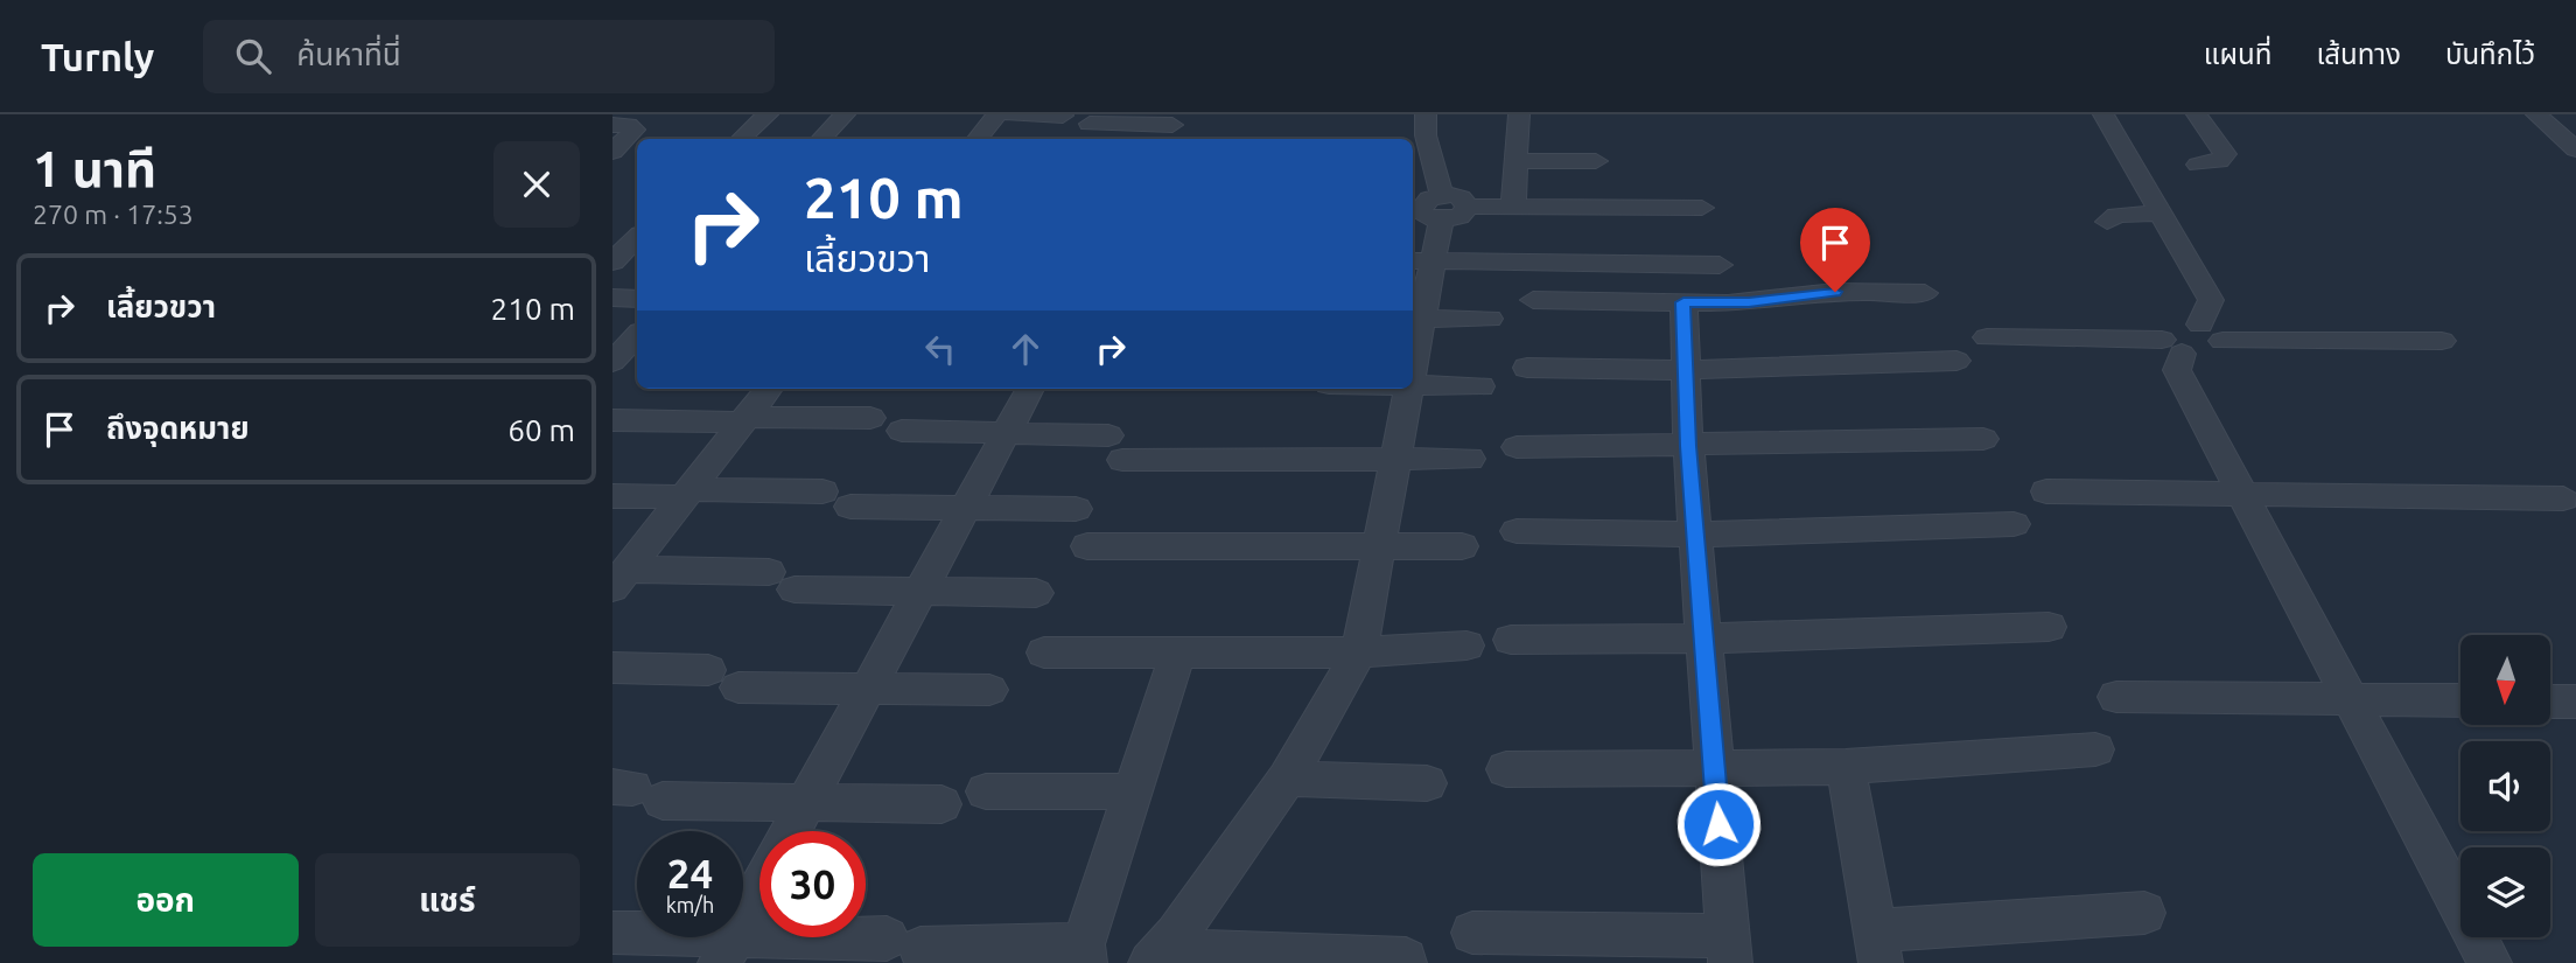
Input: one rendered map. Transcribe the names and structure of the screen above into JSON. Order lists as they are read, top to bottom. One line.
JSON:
{"north":"bottom","page":{"header":"Turnly","search":"ค้นหาที่นี่","nav":["แผนที่","เส้นทาง","บันทึกไว้"],"heading":["1 นาที","270 m · 17:53"],"turn":["210 m","เลี้ยวขวา"],"list":[{"name":"เลี้ยวขวา","value":"210 m"},{"name":"ถึงจุดหมาย","value":"60 m"}],"speed":"24 km/h","limit":"30","buttons":["ออก","แชร์"]}}
